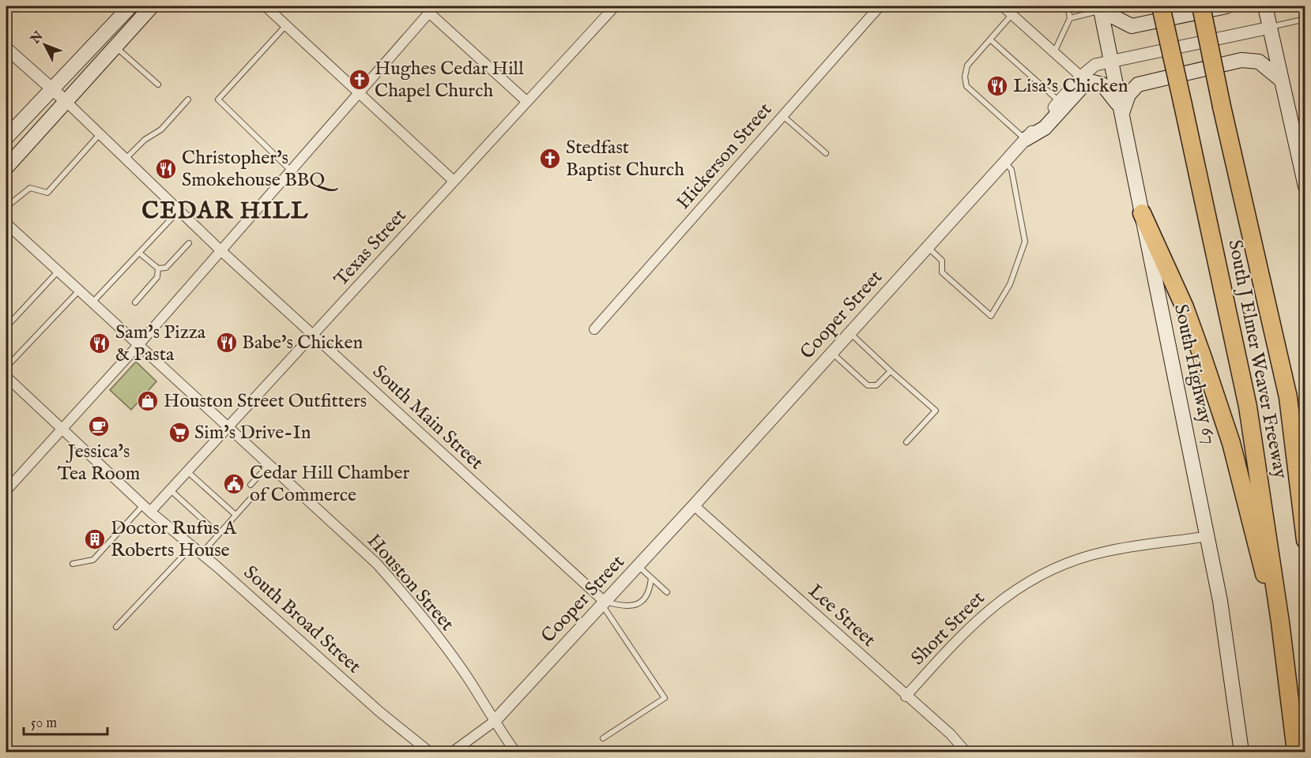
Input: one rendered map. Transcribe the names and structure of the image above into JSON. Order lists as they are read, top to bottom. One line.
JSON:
{"streets":{"highway":["South J Elmer Weaver Freeway"],"main road":["South Highway 67"],"street":["Hickerson Street","Texas Street","Cooper Street","South Main Street","Houston Street","Lee Street","South Broad Street","Short Street"]},"crossings":[["Texas Street","South Main Street"],["Texas Street","Houston Street"],["Texas Street","South Broad Street"],["Cooper Street","South Highway 67"],["Cooper Street","South Main Street"],["Cooper Street","Houston Street"],["Cooper Street","Lee Street"],["South Highway 67","Short Street"],["Lee Street","Short Street"]],"districts":["CEDAR HILL"],"places":{"church":["Hughes Cedar Hill Chapel Church","Stedfast Baptist Church"],"restaurant":["Lisa's Chicken","Christopher's Smokehouse BBQ","Babe's Chicken","Sam's Pizza & Pasta"],"shop":["Houston Street Outfitters"],"cafe":["Jessica's Tea Room"],"supermarket":["Sim's Drive-In"],"public building":["Cedar Hill Chamber of Commerce"],"building":["Doctor Rufus A Roberts House"]},"scale_bar":"50 m","north":"top left"}
